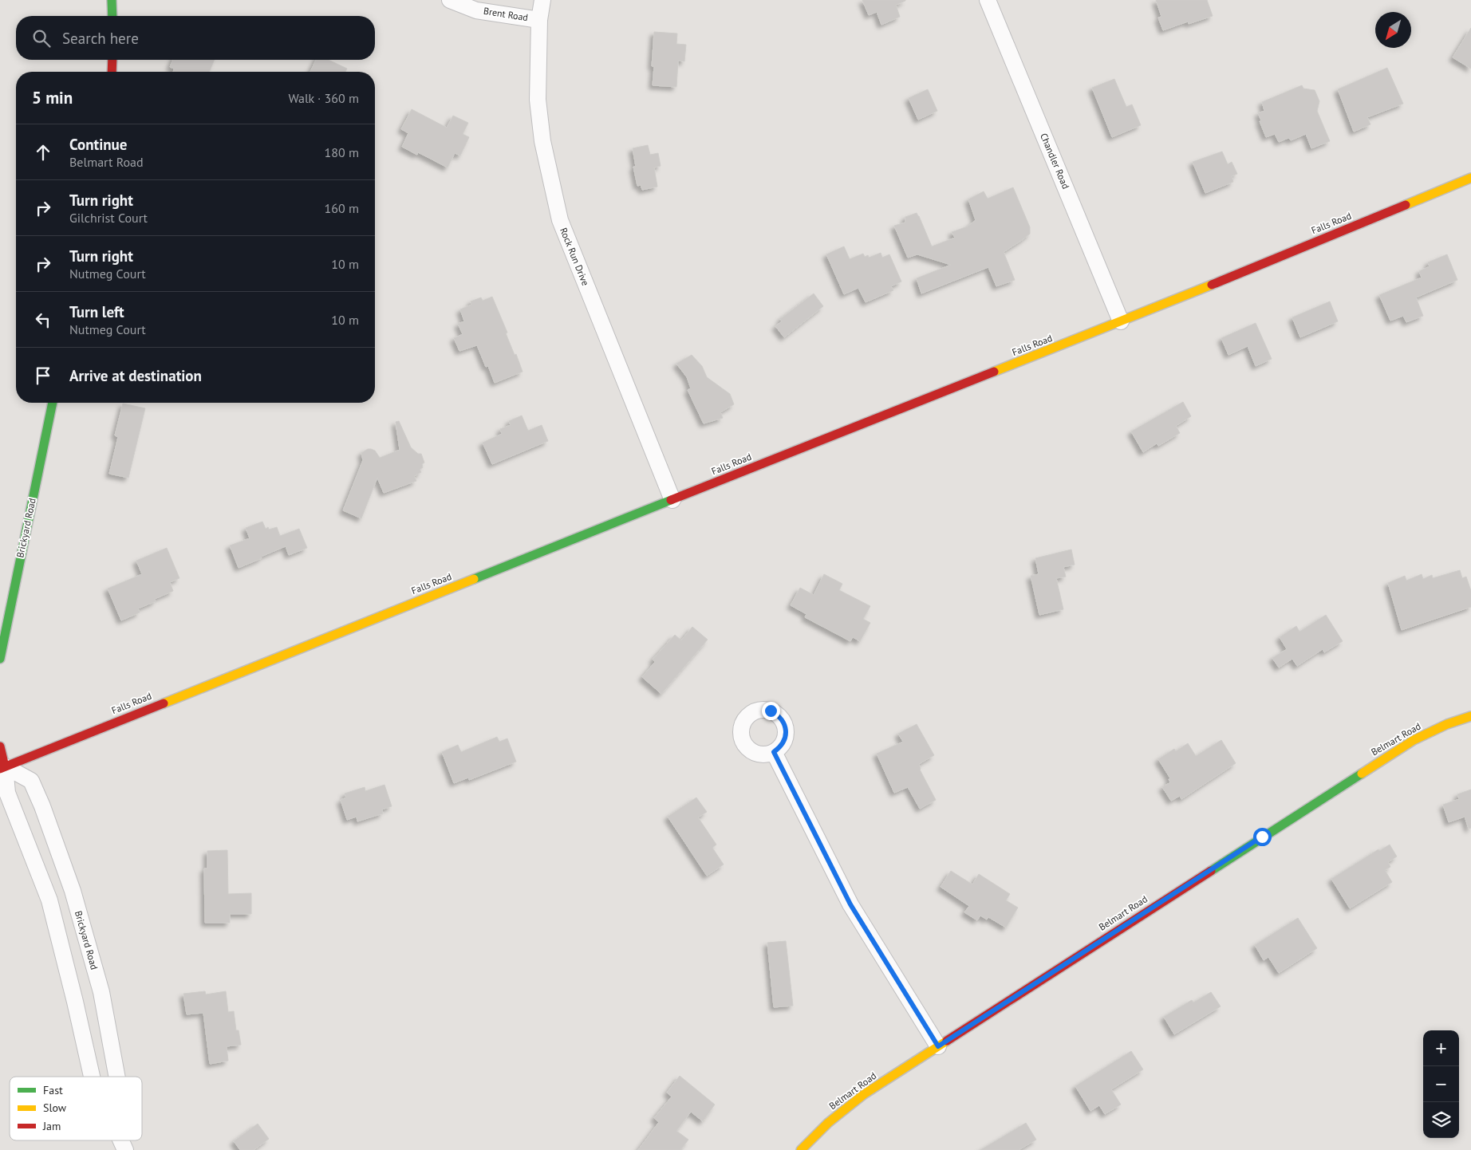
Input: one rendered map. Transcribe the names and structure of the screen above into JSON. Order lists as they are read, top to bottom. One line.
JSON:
{"streets":{"main road":["Falls Road","Brickyard Road","Belmart Road"],"street":["Brent Road","Chandler Road","Rock Run Drive"]},"crossings":[["Brent Road","Rock Run Drive"],["Chandler Road","Falls Road"],["Falls Road","Rock Run Drive"],["Falls Road","Brickyard Road"]],"legend":["Fast","Slow","Jam"],"north":"bottom left","page":{"search":"Search here","heading":["5 min","Walk · 360 m"],"list":[["Continue","Belmart Road","180 m"],["Turn right","Gilchrist Court","160 m"],["Turn right","Nutmeg Court","10 m"],["Turn left","Nutmeg Court","10 m"],"Arrive at destination"],"map_buttons":["+","−"]}}
